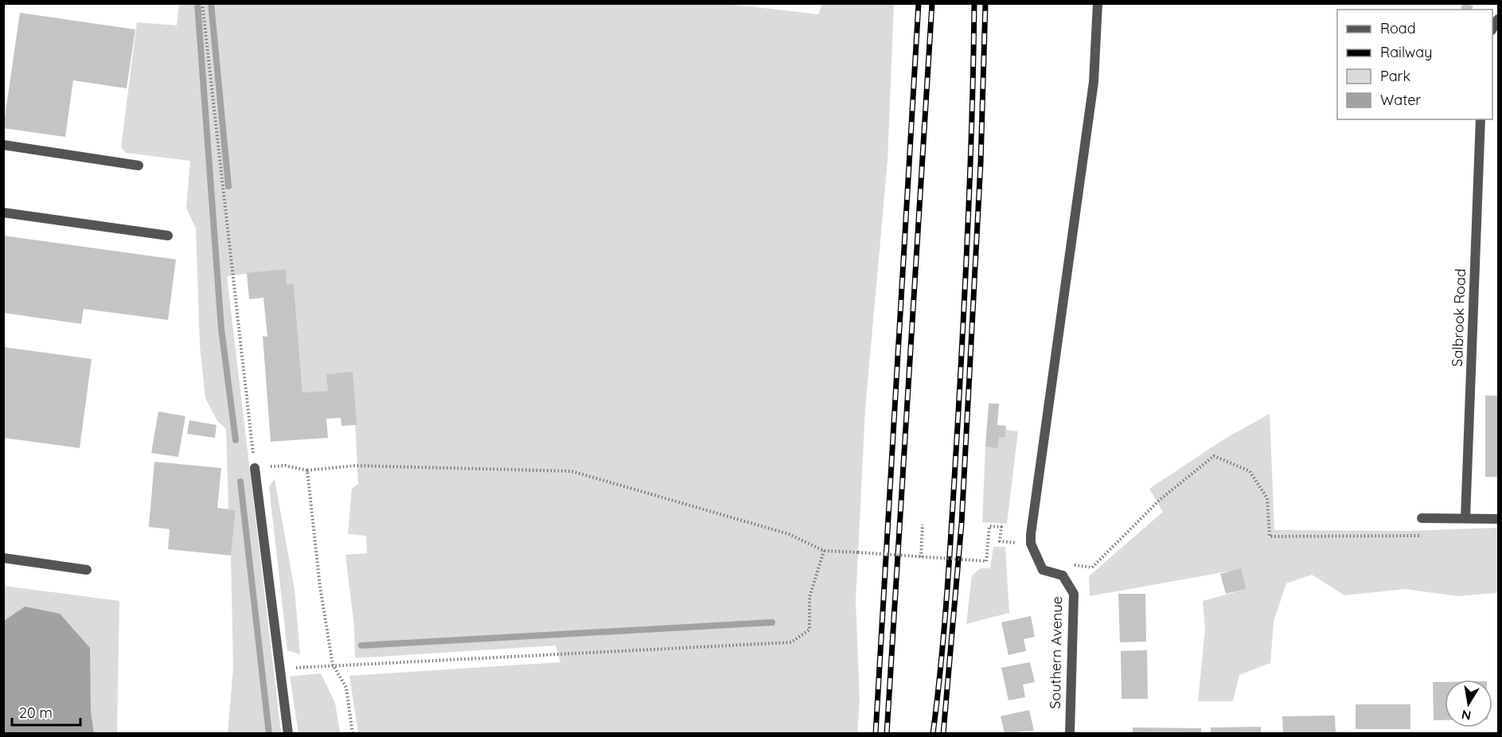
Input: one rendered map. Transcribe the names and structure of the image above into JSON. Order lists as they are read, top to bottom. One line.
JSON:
{"streets":{"street":["Salbrook Road","Southern Avenue"]},"legend":["Road","Railway","Park","Water"],"scale_bar":"20 m","north":"bottom"}
